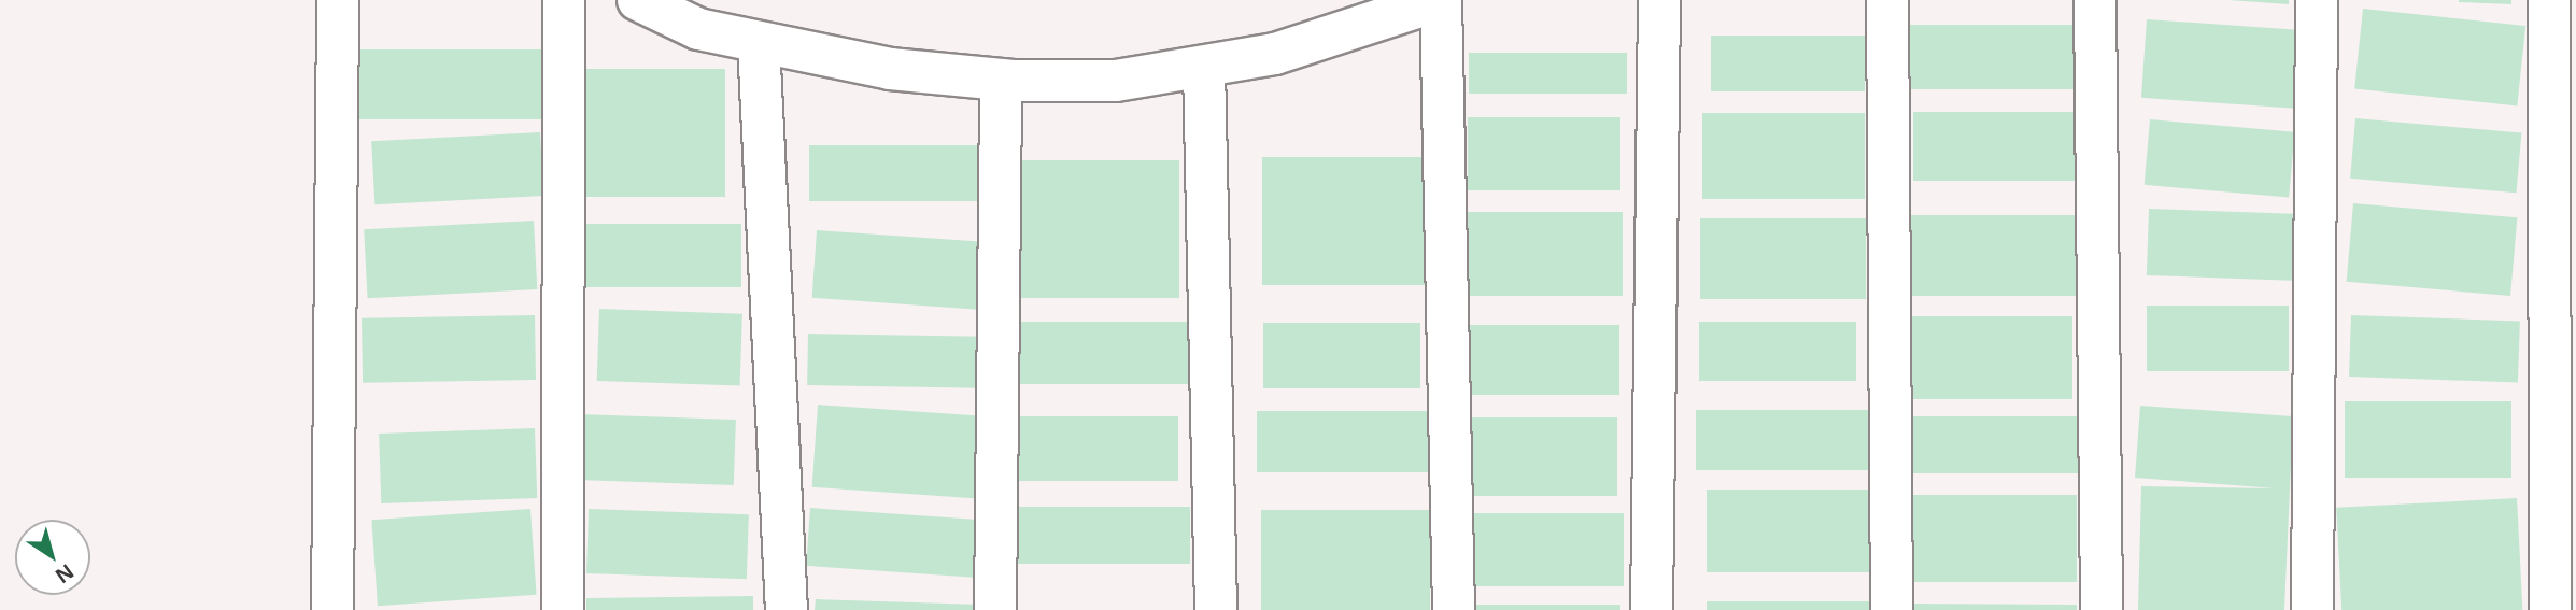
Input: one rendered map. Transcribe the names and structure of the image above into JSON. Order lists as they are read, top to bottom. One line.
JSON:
{"north":"bottom right"}
